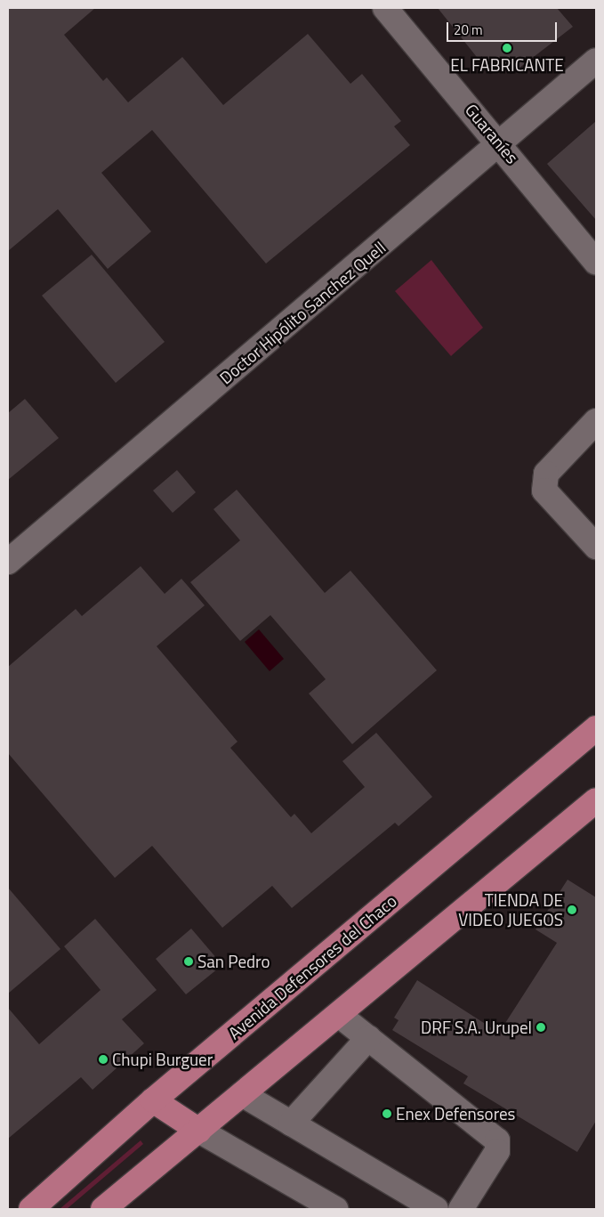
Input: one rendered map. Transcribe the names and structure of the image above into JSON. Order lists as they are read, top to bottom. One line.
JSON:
{"streets":{"highway":["Avenida Defensores del Chaco"],"street":["Guaraníes","Doctor Hipólito Sanchez Quell"]},"crossings":[["Guaraníes","Doctor Hipólito Sanchez Quell"]],"places":["EL FABRICANTE","TIENDA DE VIDEO JUEGOS","San Pedro","DRF S.A. Urupel","Chupi Burguer","Enex Defensores"],"scale_bar":"20 m"}
